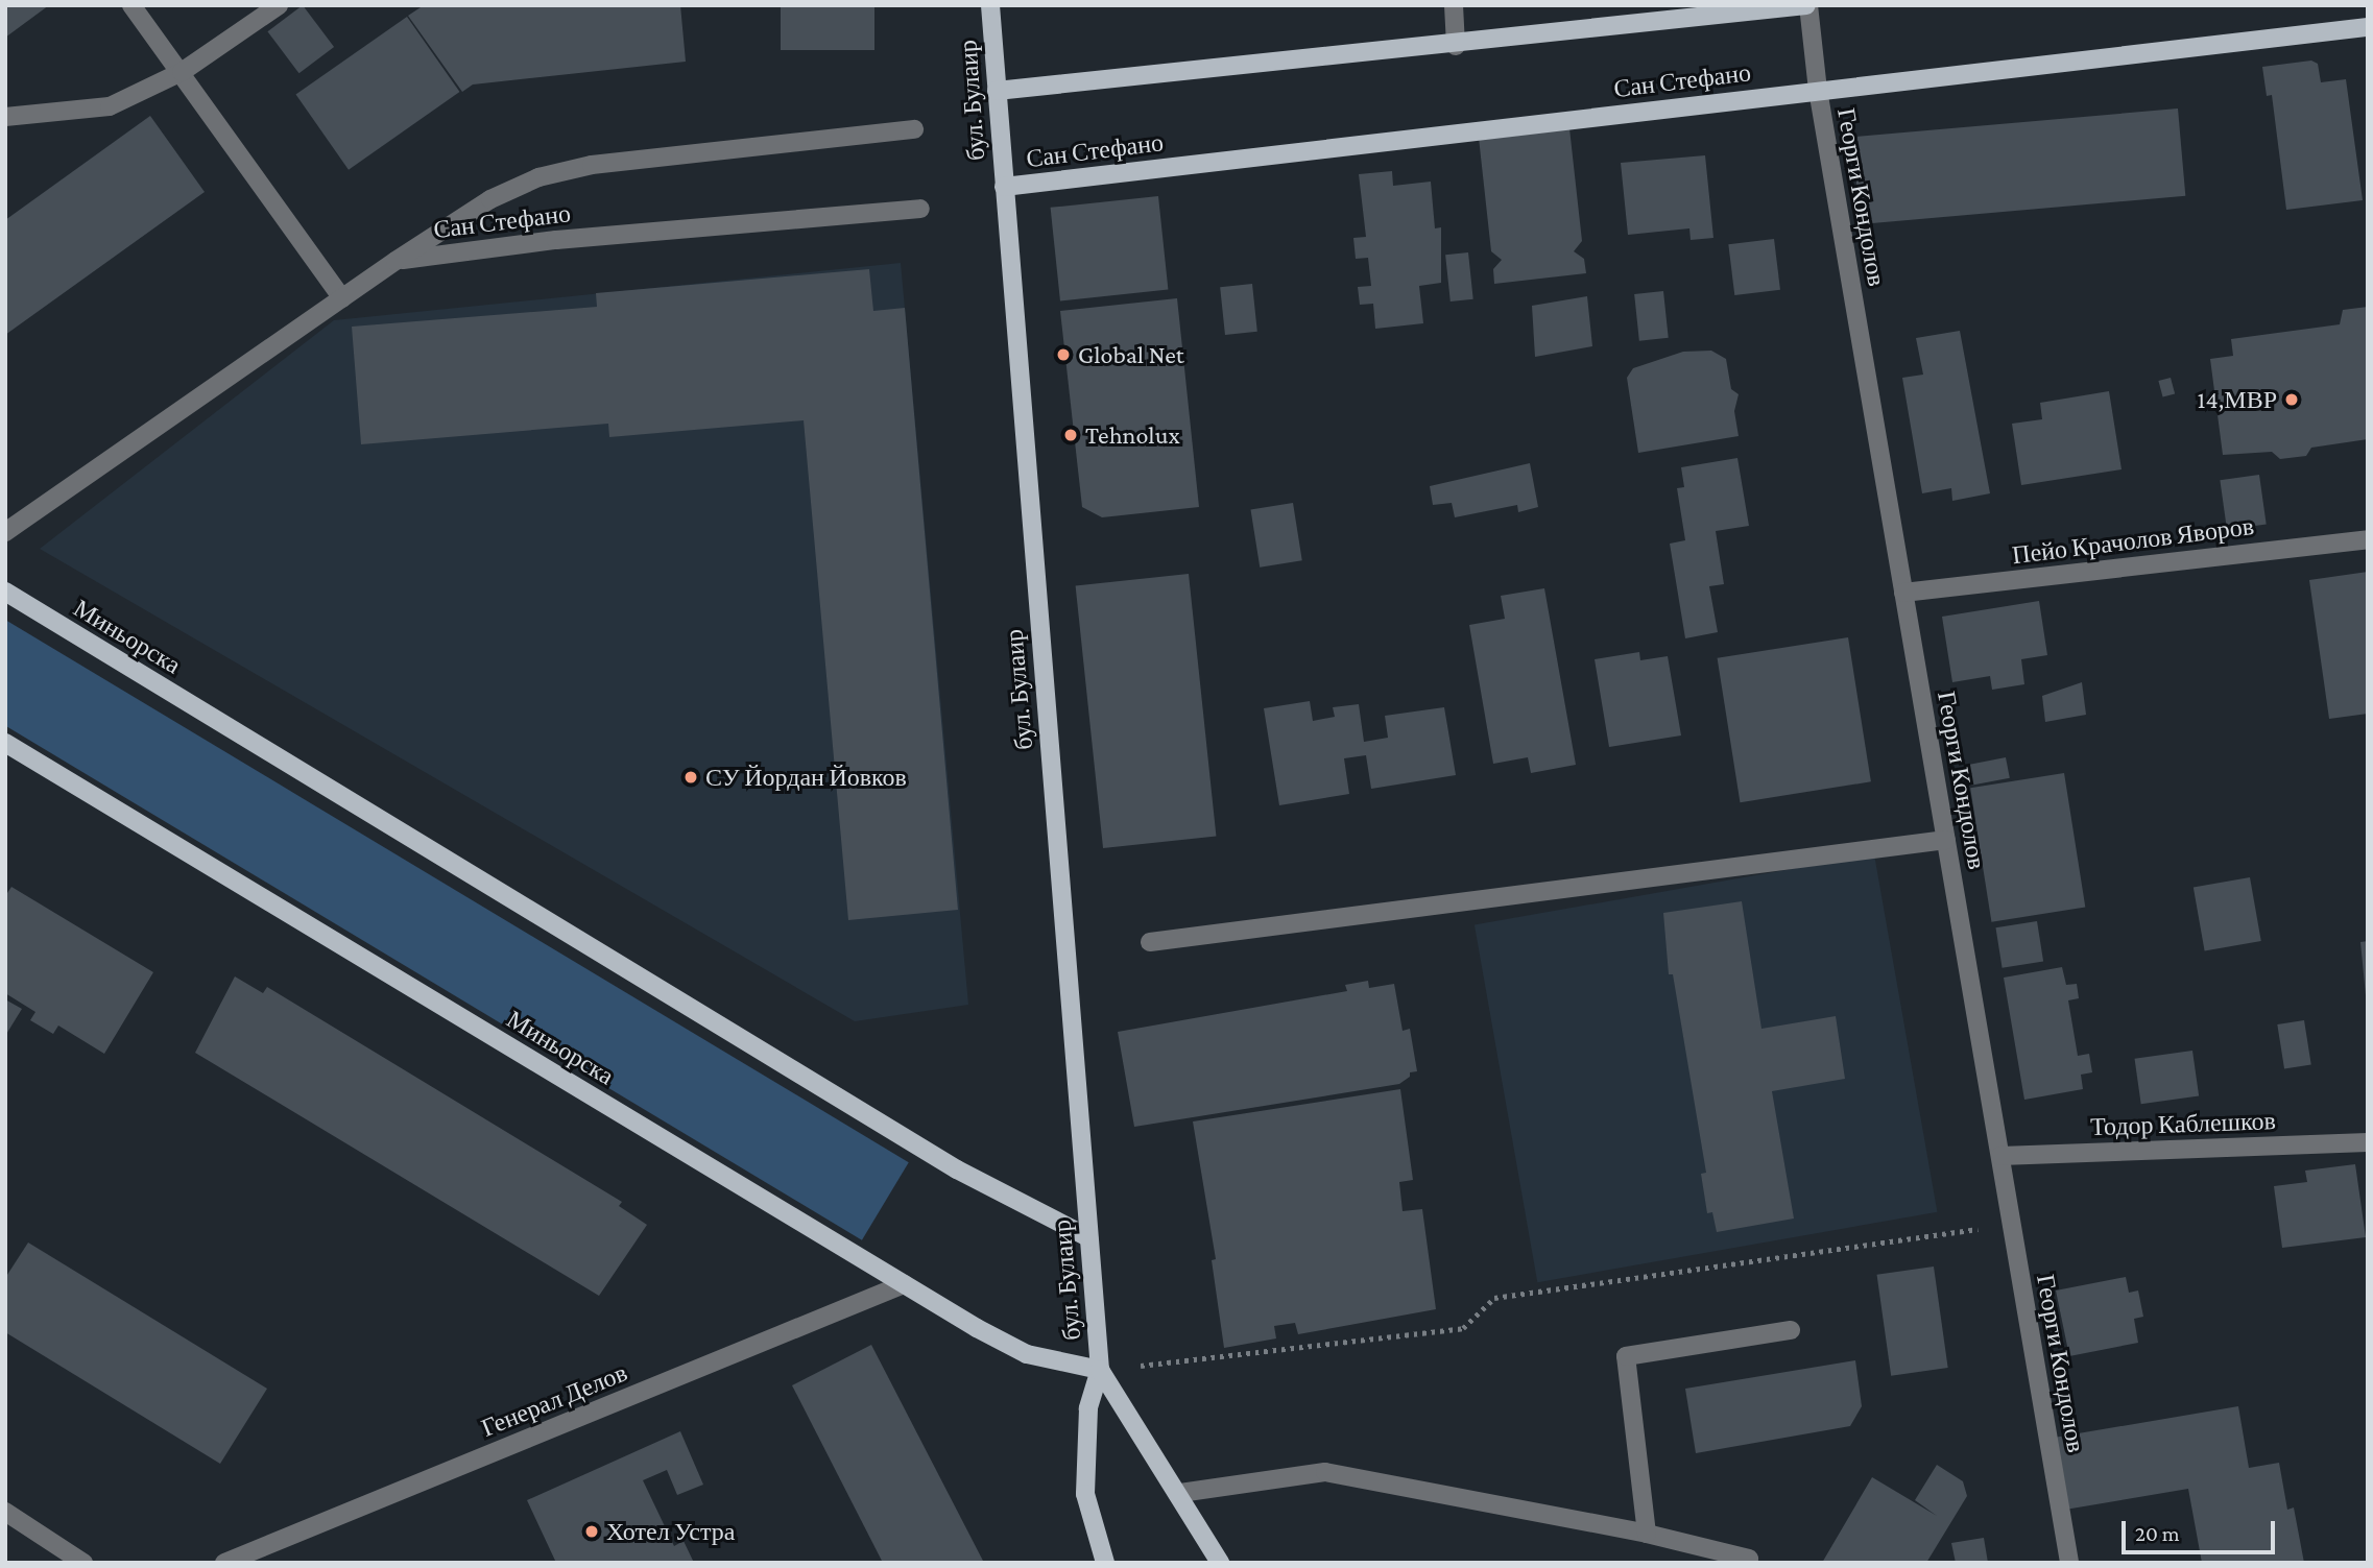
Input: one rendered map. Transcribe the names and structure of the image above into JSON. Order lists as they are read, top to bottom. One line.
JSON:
{"streets":{"main road":["Сан Стефано","бул. Булаир","Миньорска"],"street":["Георги Кондолов","Пейо Крачолов Яворов","Тодор Каблешков","Генерал Делов"]},"crossings":[["Сан Стефано","бул. Булаир"],["Сан Стефано","Георги Кондолов"],["бул. Булаир","Миньорска"],["Георги Кондолов","Пейо Крачолов Яворов"],["Георги Кондолов","Тодор Каблешков"],["Миньорска","Генерал Делов"]],"places":["Global Net","14,МВР","Tehnolux","СУ Йордан Йовков","Хотел Устра"],"scale_bar":"20 m"}
